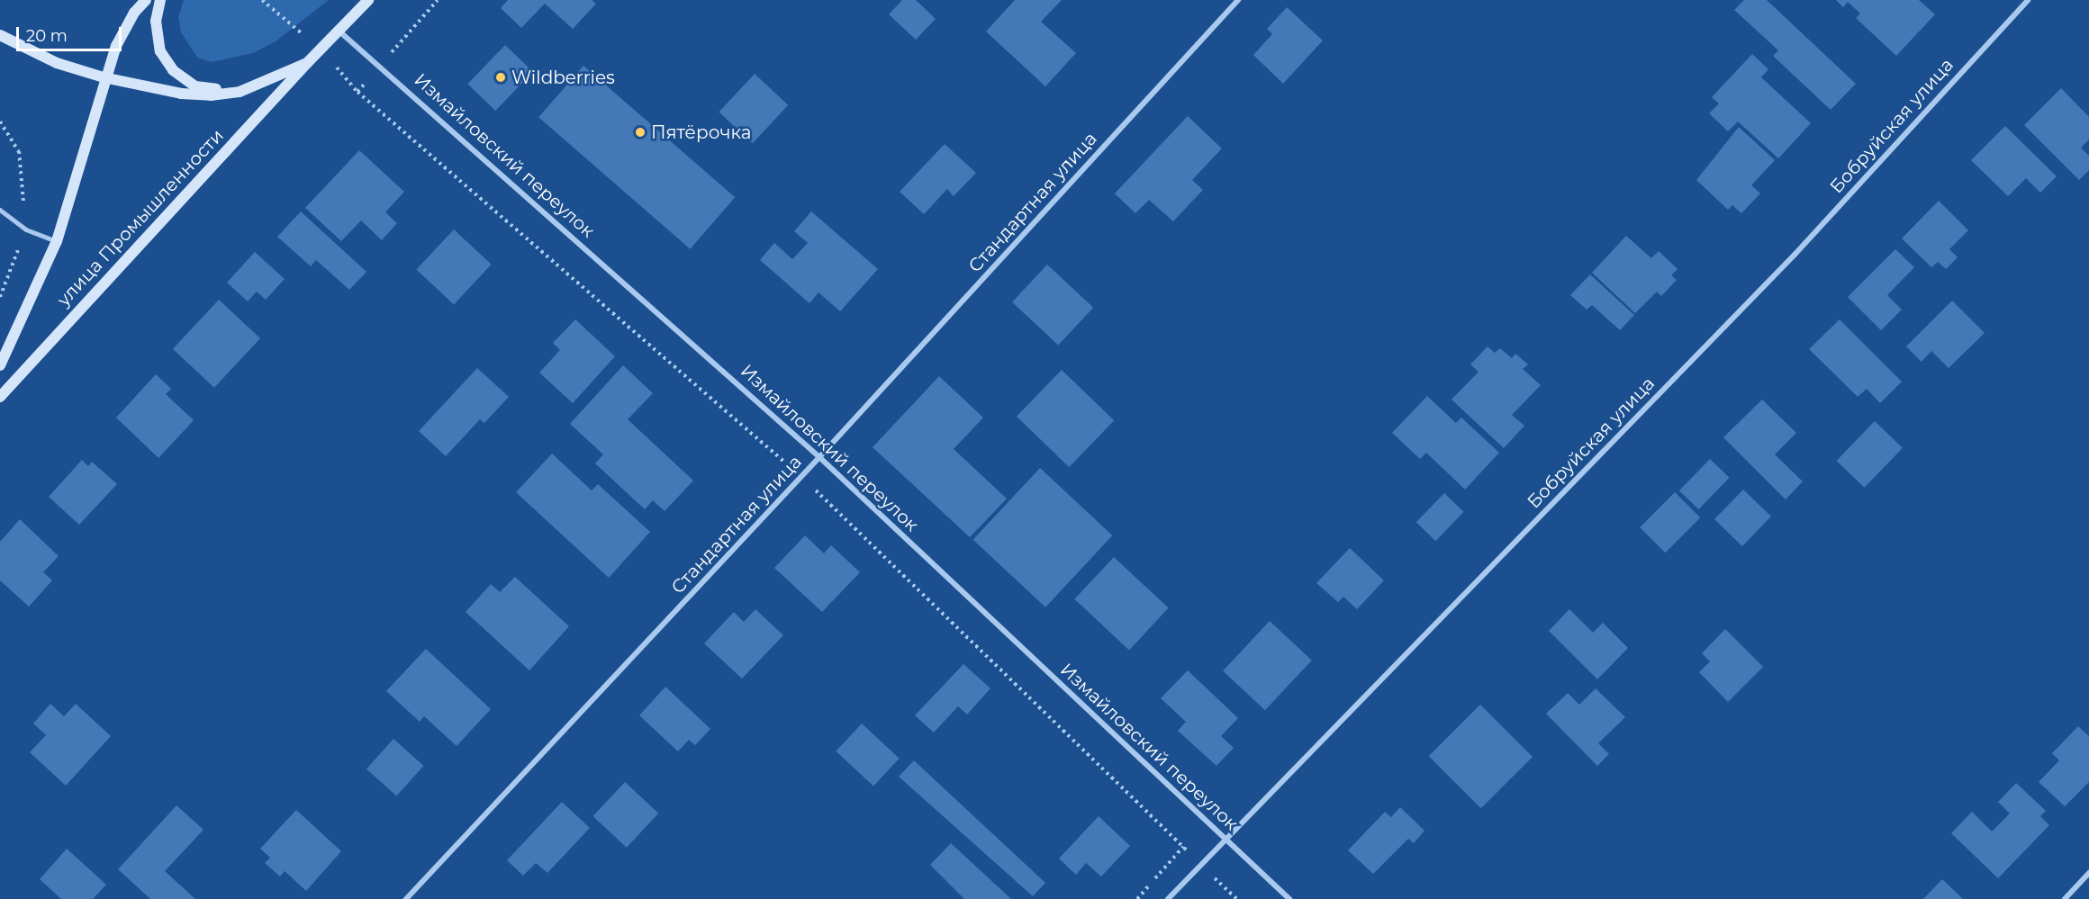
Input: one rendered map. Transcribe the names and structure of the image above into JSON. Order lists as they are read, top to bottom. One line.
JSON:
{"streets":{"main road":["улица Промышленности"],"street":["Бобруйская улица","Измайловский переулок","Стандартная улица"]},"crossings":[["Бобруйская улица","Измайловский переулок"],["Измайловский переулок","Стандартная улица"]],"places":["Wildberries","Пятёрочка"],"scale_bar":"20 m"}
